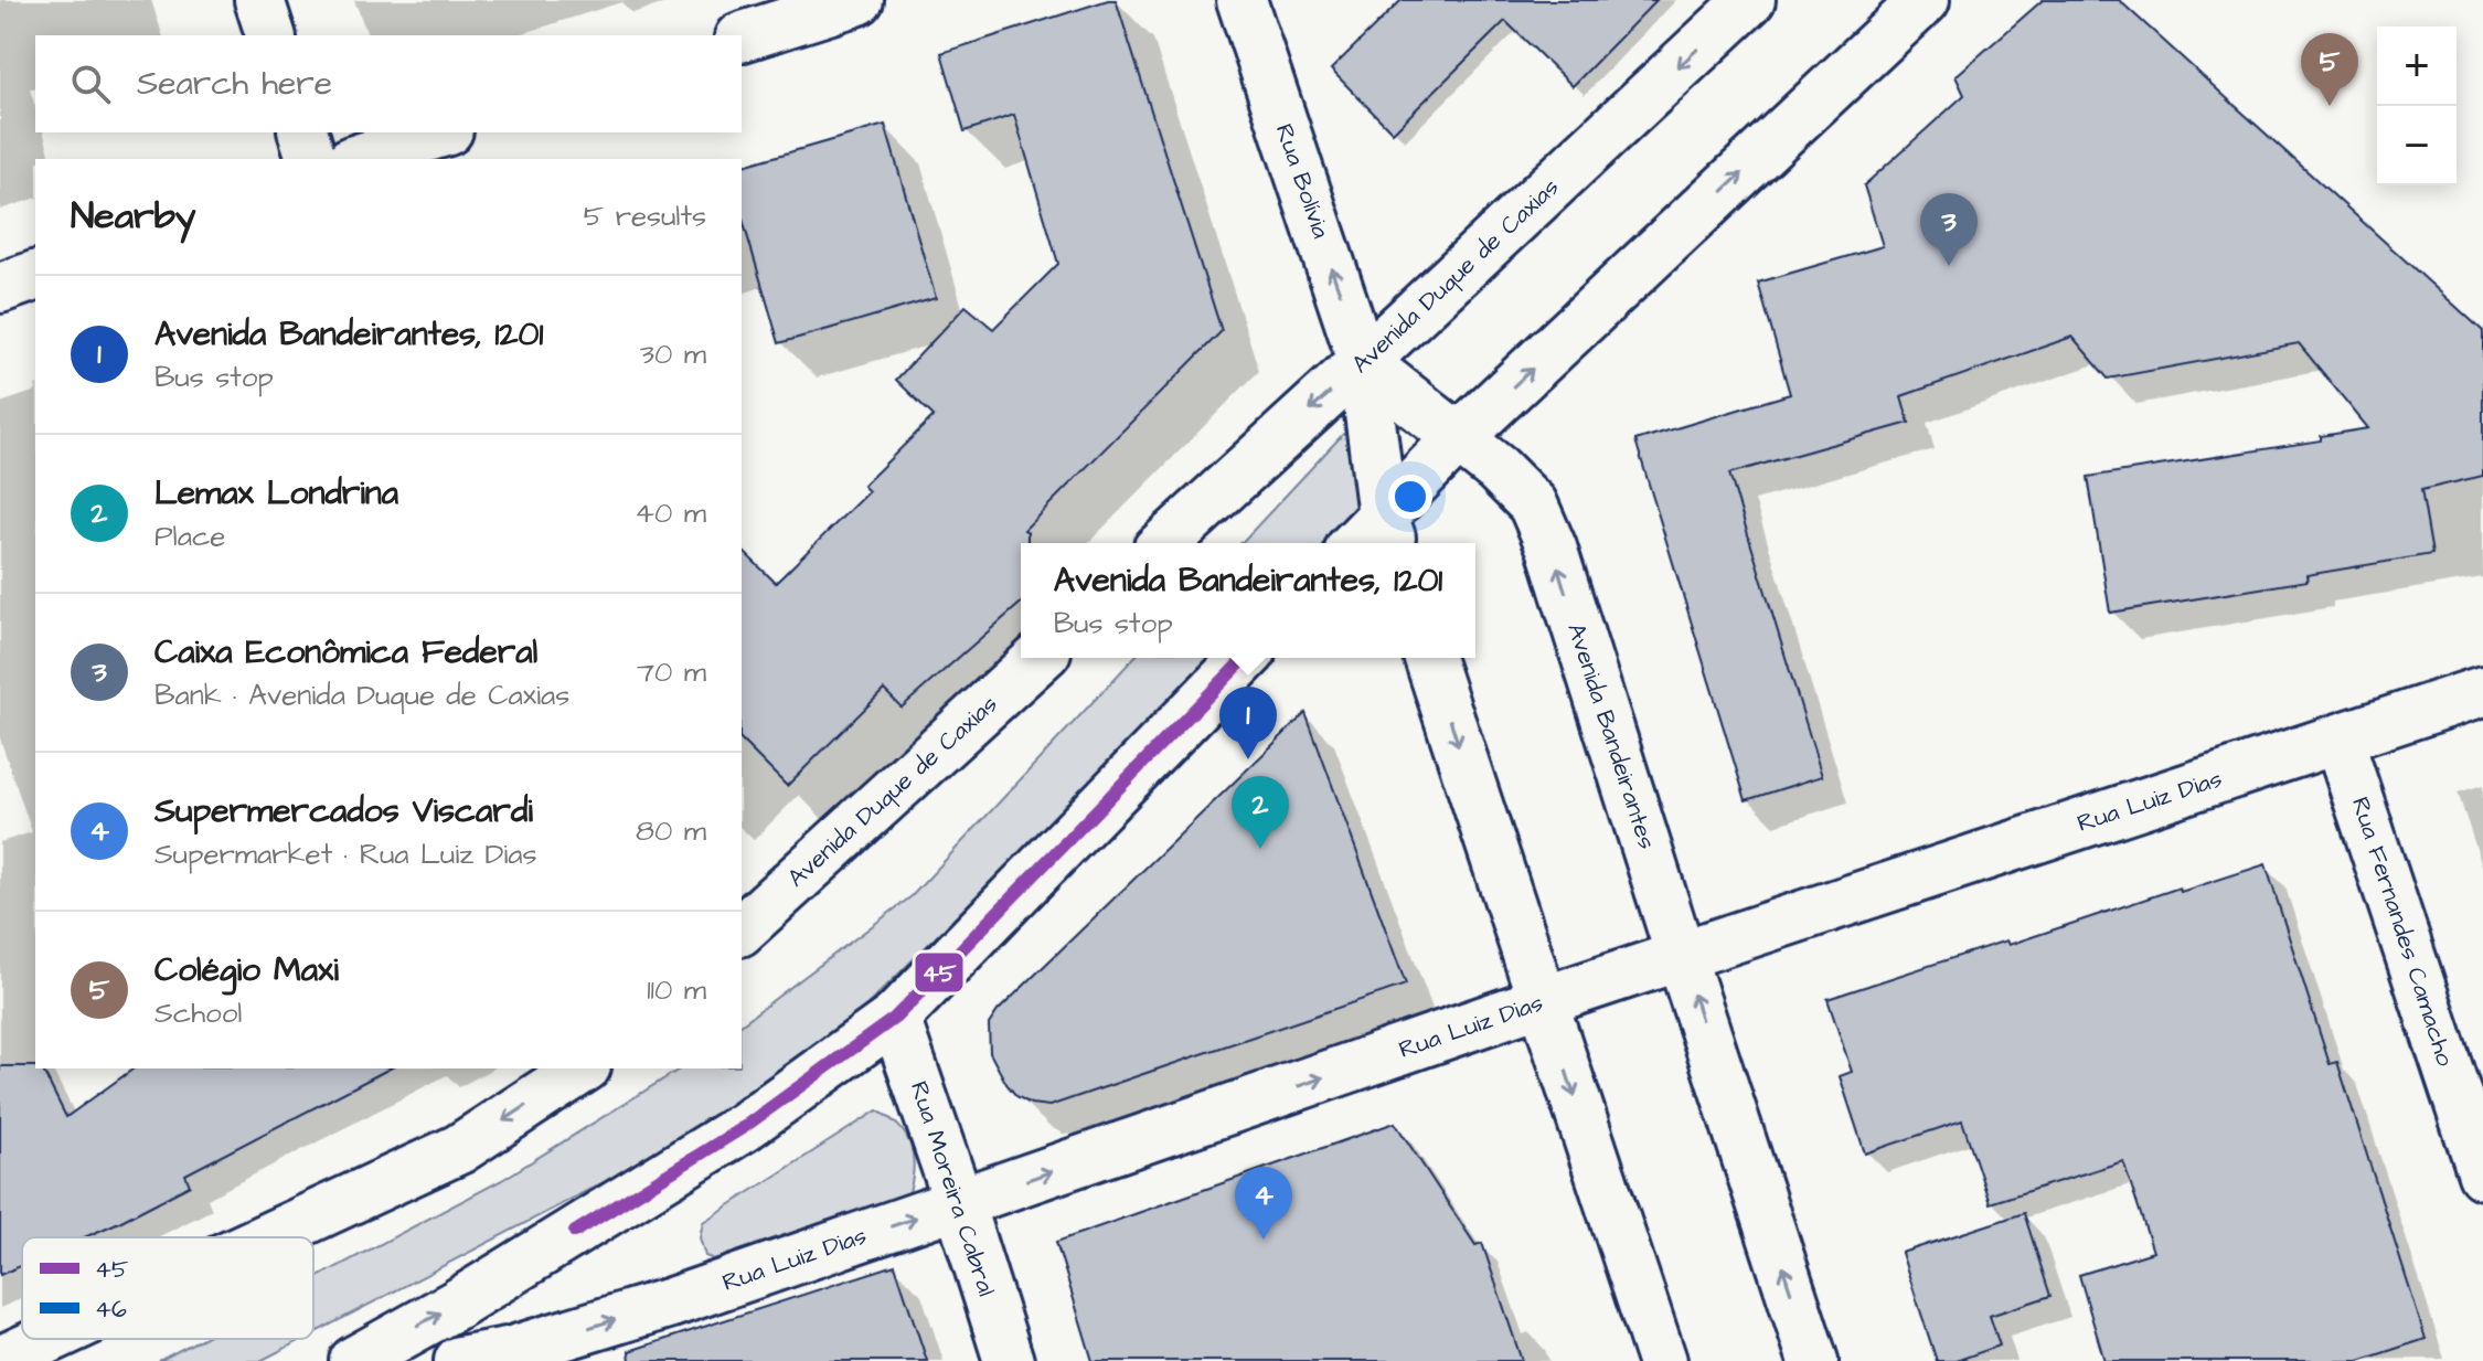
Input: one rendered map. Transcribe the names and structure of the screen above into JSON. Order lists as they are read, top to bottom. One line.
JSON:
{"streets":{"main road":["Rua Bolívia","Avenida Duque de Caxias","Avenida Bandeirantes","Rua Luiz Dias","Rua Fernandes Camacho","Rua Moreira Cabral"]},"crossings":[["Rua Bolívia","Avenida Duque de Caxias"],["Rua Bolívia","Avenida Bandeirantes"],["Avenida Duque de Caxias","Avenida Bandeirantes"],["Avenida Bandeirantes","Rua Luiz Dias"],["Rua Luiz Dias","Rua Fernandes Camacho"],["Rua Luiz Dias","Rua Moreira Cabral"]],"one_way":["Rua Bolívia"],"lines":["transit line 45"],"legend":["45","46"],"page":{"map_buttons":["+","−"],"pins":["5","3","1","2","4"],"search":"Search here","heading":["Nearby","5 results"],"list":[{"mark":"1","name":"Avenida Bandeirantes, 1201","note":"Bus stop","value":"30 m"},{"mark":"2","name":"Lemax Londrina","note":"Place","value":"40 m"},{"mark":"3","name":"Caixa Econômica Federal","note":"Bank · Avenida Duque de Caxias","value":"70 m"},{"mark":"4","name":"Supermercados Viscardi","note":"Supermarket · Rua Luiz Dias","value":"80 m"},{"mark":"5","name":"Colégio Maxi","note":"School","value":"110 m"}],"popup":["Avenida Bandeirantes, 1201","Bus stop"]}}
